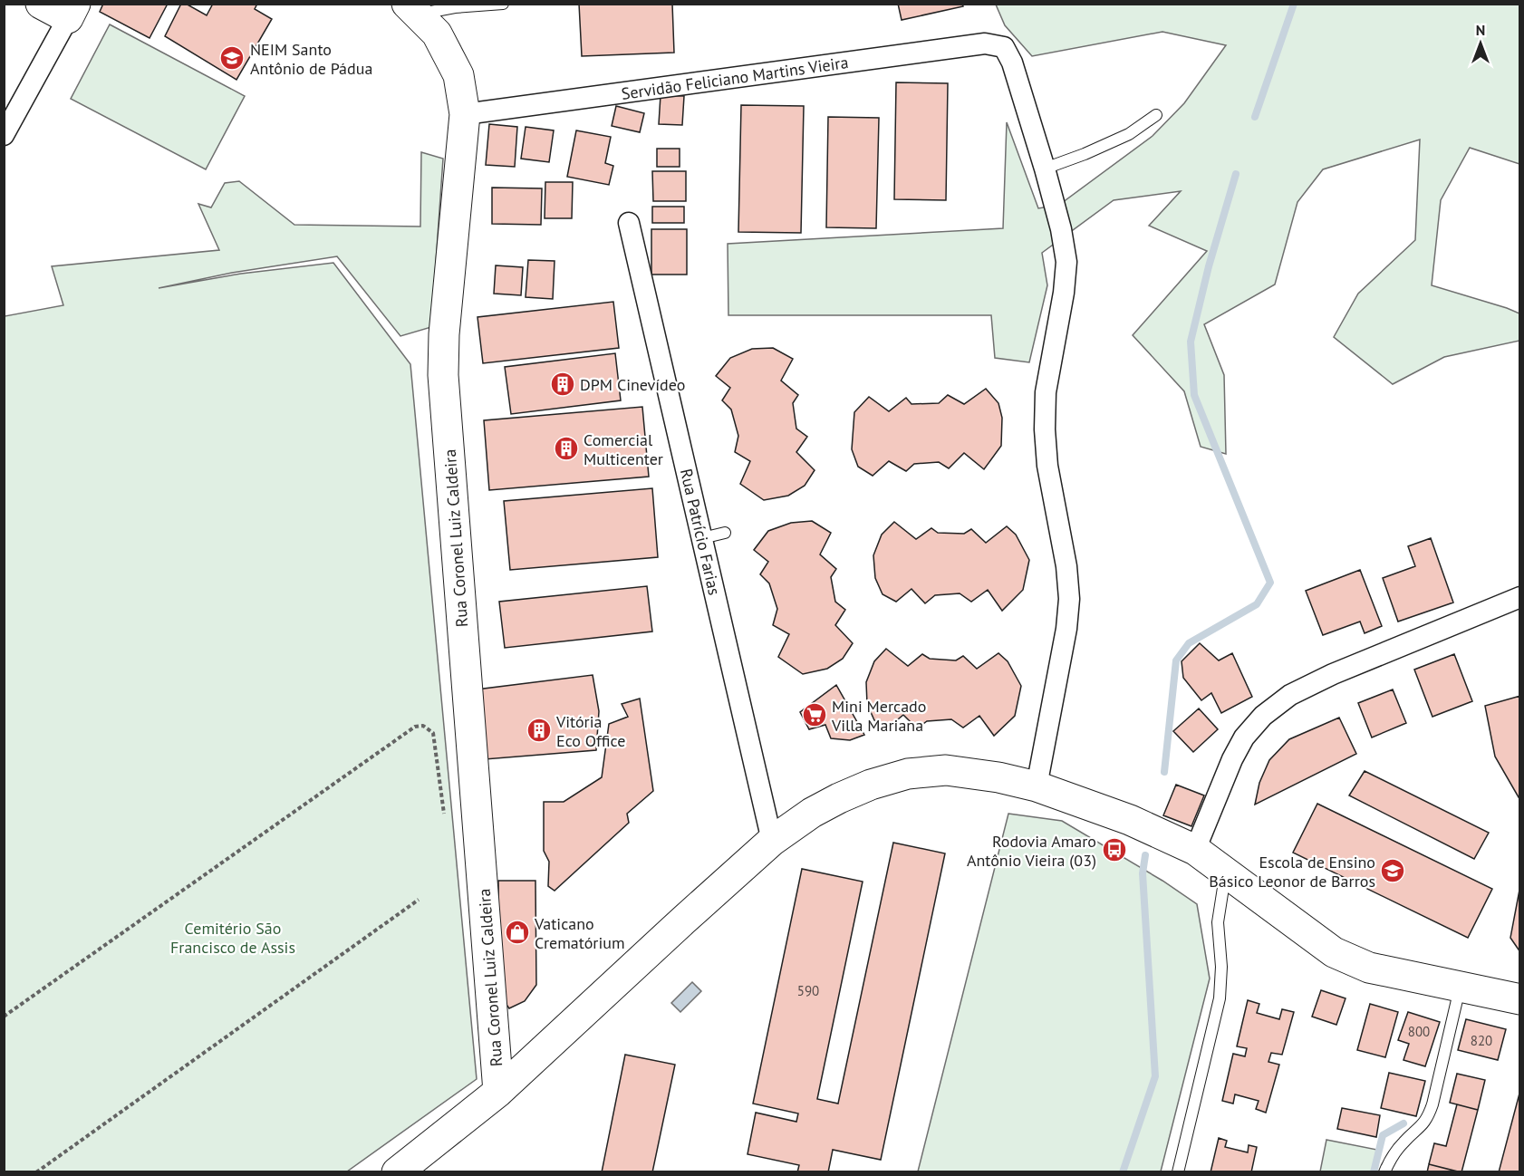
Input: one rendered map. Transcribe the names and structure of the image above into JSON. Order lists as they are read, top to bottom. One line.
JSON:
{"streets":{"main road":["Rua Coronel Luiz Caldeira"],"street":["Servidão Feliciano Martins Vieira","Rua Patrício Farias"]},"crossings":[["Servidão Feliciano Martins Vieira","Rua Coronel Luiz Caldeira"]],"parks":["Cemitério São Francisco de Assis"],"places":{"school or university":["NEIM Santo Antônio de Pádua","Escola de Ensino Básico Leonor de Barros"],"building":["DPM Cinevídeo","Comercial Multicenter","Vitória Eco Office"],"supermarket":["Mini Mercado Villa Mariana"],"bus stop":["Rodovia Amaro Antônio Vieira (03)"],"shop":["Vaticano Crematórium"]},"house_numbers":["590","800","820"],"north":"top"}
